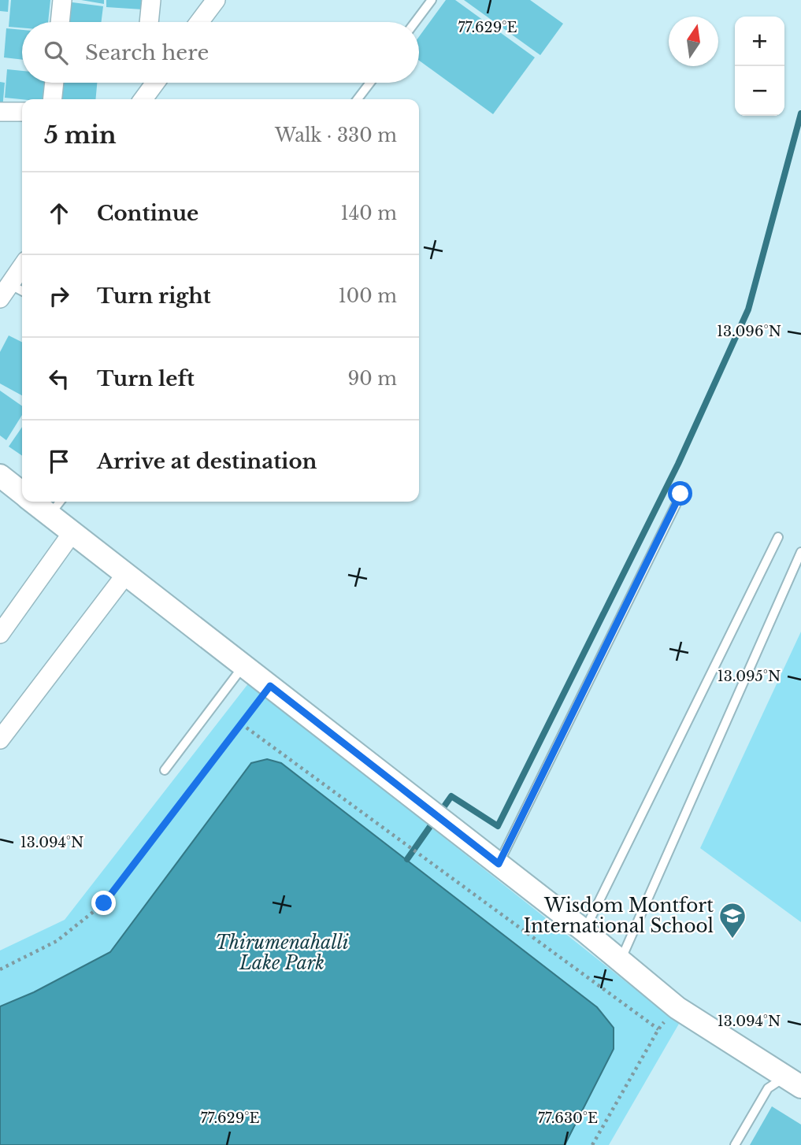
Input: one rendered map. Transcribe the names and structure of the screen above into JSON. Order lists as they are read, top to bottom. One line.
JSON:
{"parks":["Thirumenahalli Lake Park"],"places":{"school or university":["Wisdom Montfort International School"]},"north":"top","page":{"map_buttons":["+","−"],"search":"Search here","heading":["5 min","Walk · 330 m"],"list":[["Continue","140 m"],["Turn right","100 m"],["Turn left","90 m"],"Arrive at destination"]},"coordinates":["77.629°E","13.096°N","13.095°N","13.094°N","77.630°E"]}
